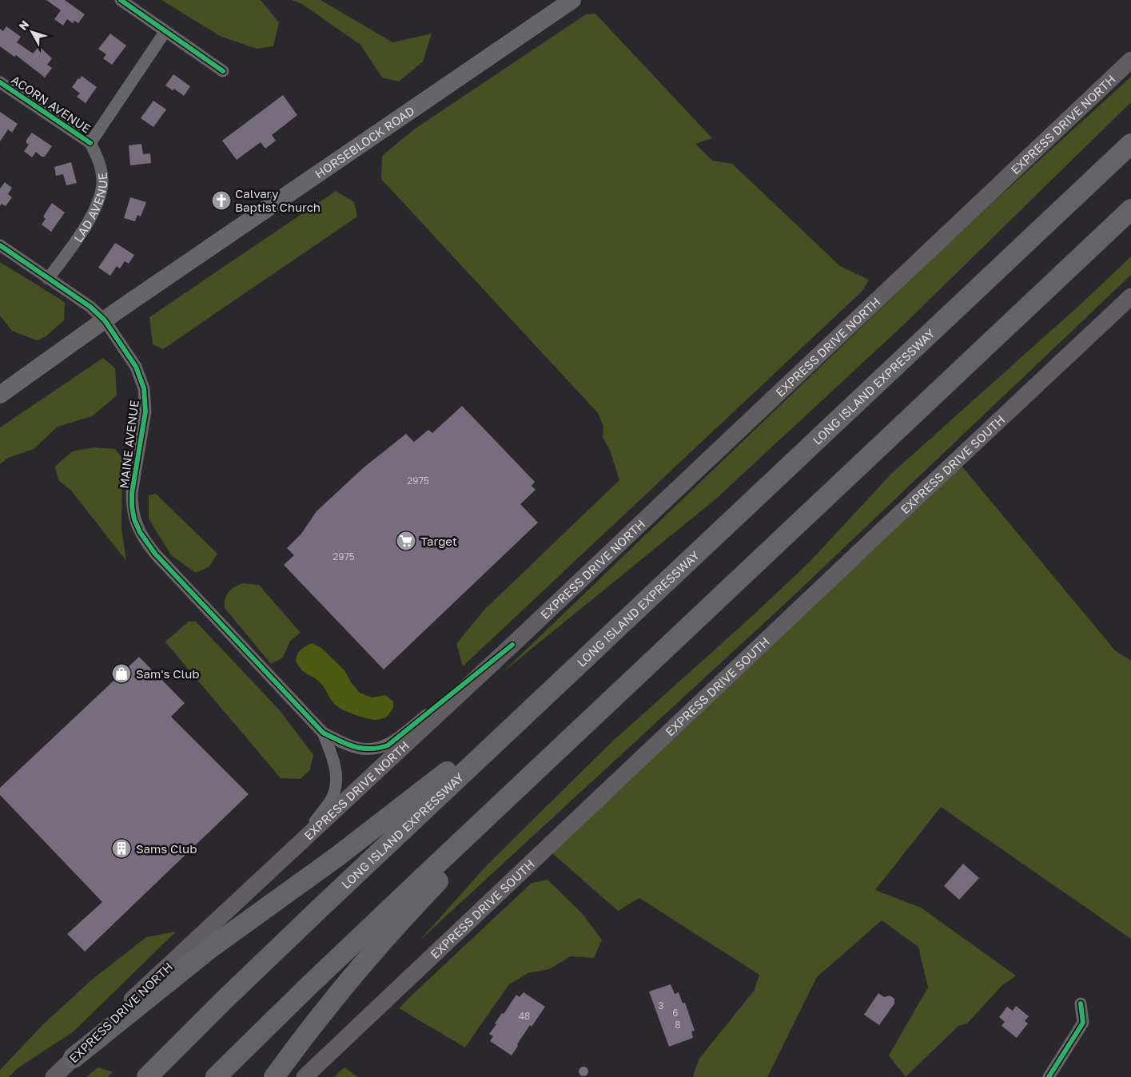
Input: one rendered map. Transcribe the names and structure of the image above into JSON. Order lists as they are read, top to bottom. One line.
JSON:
{"streets":{"highway":["LONG ISLAND EXPRESSWAY"],"main road":["EXPRESS DRIVE NORTH","HORSEBLOCK ROAD","EXPRESS DRIVE SOUTH"],"street":["ACORN AVENUE","LAD AVENUE","MAINE AVENUE"]},"crossings":[["ACORN AVENUE","LAD AVENUE"],["HORSEBLOCK ROAD","MAINE AVENUE"],["LAD AVENUE","MAINE AVENUE"]],"places":{"church":["Calvary Baptist Church"],"supermarket":["Target"],"shop":["Sam's Club"],"building":["Sams Club"]},"house_numbers":["2975","2975","3","6","48","8"],"north":"top left"}
